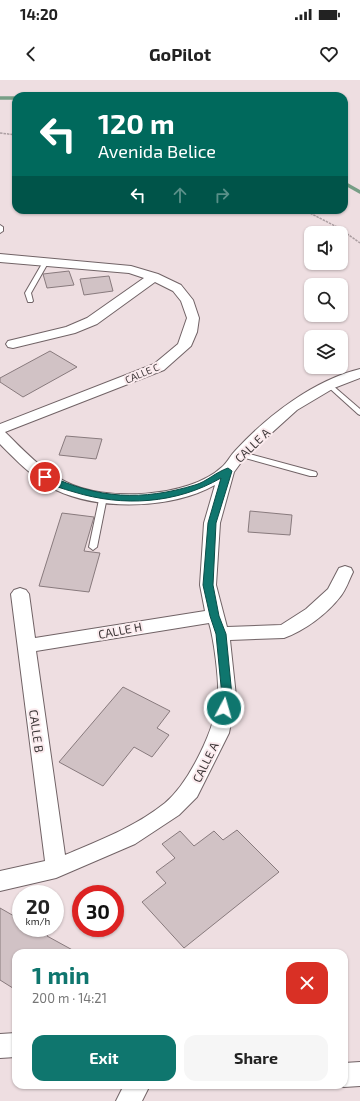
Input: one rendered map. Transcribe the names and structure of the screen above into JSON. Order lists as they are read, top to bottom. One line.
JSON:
{"streets":{"street":["CALLE C","CALLE A","CALLE H","CALLE B"]},"crossings":[["CALLE A","CALLE H"],["CALLE A","CALLE B"],["CALLE H","CALLE B"]],"page":{"status":"14:20","header":"GoPilot","turn":["120 m","Avenida Belice"],"speed":"20 km/h","limit":"30","heading":["1 min","200 m · 14:21"],"buttons":["Exit","Share"]}}
